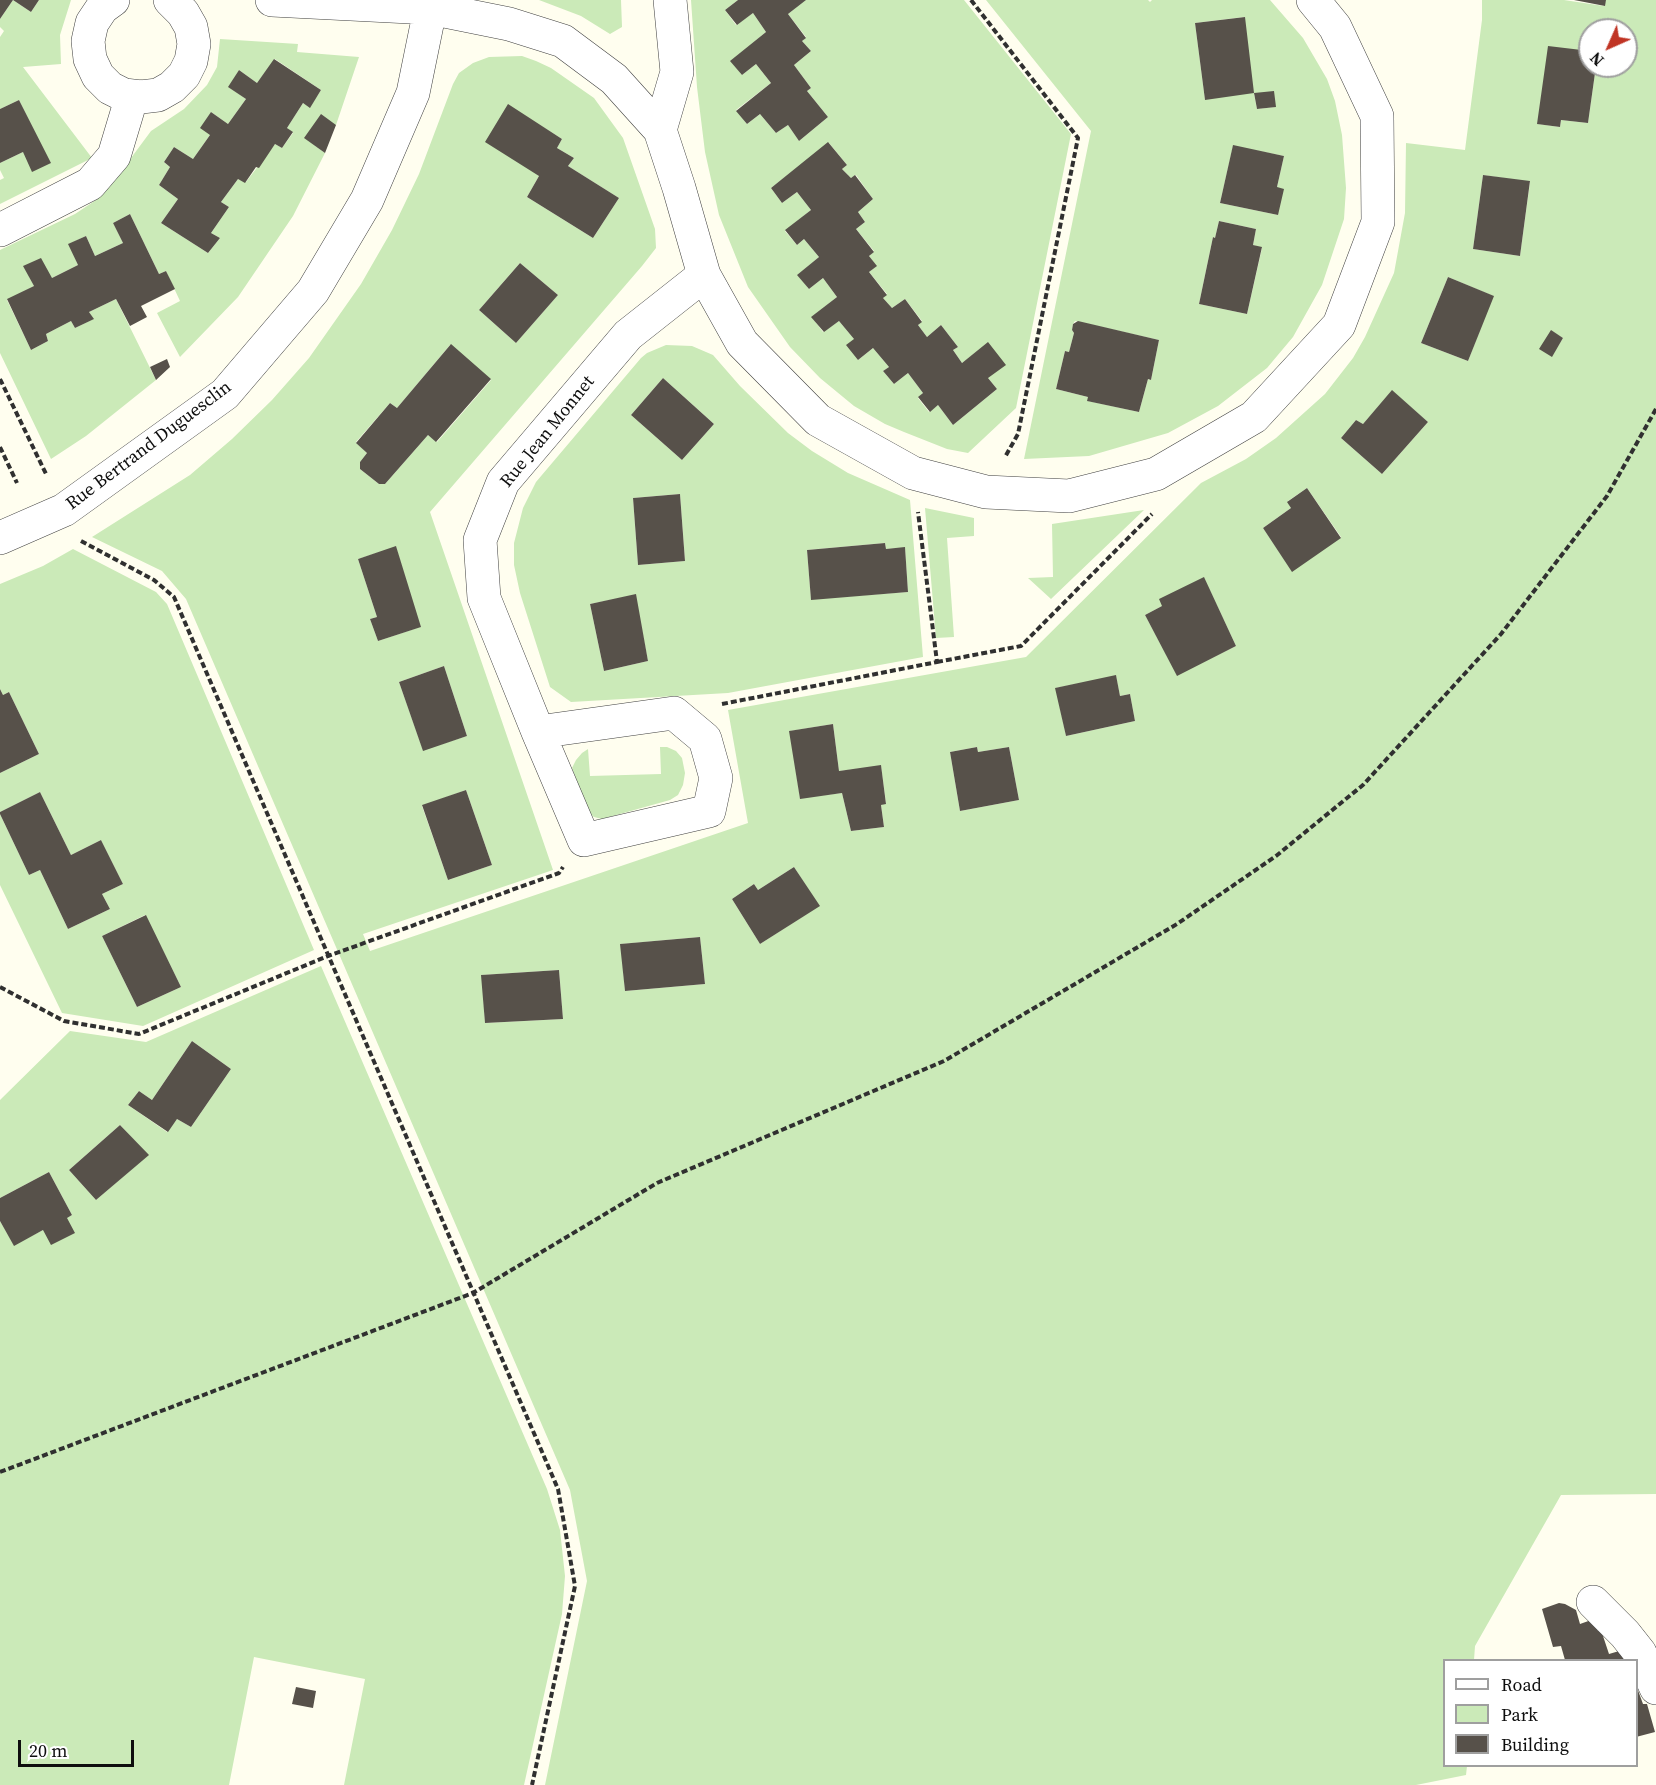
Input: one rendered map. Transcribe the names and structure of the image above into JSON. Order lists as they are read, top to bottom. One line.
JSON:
{"streets":{"street":["Rue Jean Monnet","Rue Bertrand Duguesclin"]},"legend":["Road","Park","Building"],"scale_bar":"20 m","north":"bottom left"}
